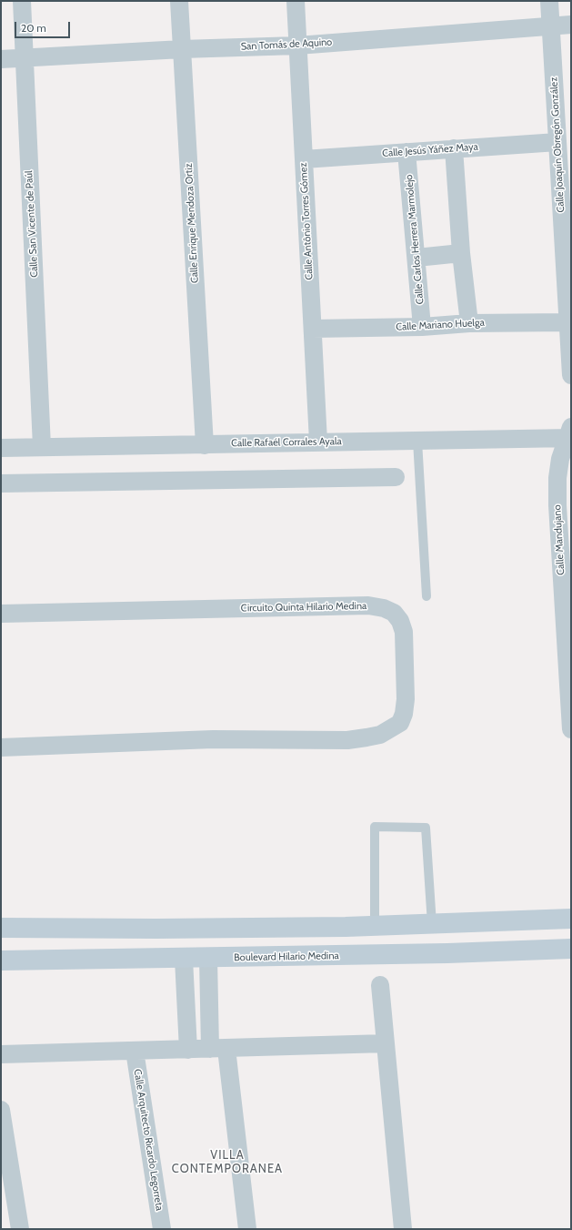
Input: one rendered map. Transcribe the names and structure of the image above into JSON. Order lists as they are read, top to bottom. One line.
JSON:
{"streets":{"main road":["Boulevard Hilario Medina"],"street":["San Tomás de Aquino","Calle Joaquín Obregón González","Calle Jesús Yáñez Maya","Calle Antônio Torres Gómez","Calle Enrique Mendoza Ortiz","Calle San Vicente de Paúl","Calle Carlos Herrera Marmolejo","Calle Mariano Huelga","Calle Rafaél Corrales Ayala","Calle Mandujano","Circuito Quinta Hilario Medina","Calle Arquitecto Ricardo Legorreta"]},"crossings":[["San Tomás de Aquino","Calle Joaquín Obregón González"],["San Tomás de Aquino","Calle Antônio Torres Gómez"],["San Tomás de Aquino","Calle Enrique Mendoza Ortiz"],["San Tomás de Aquino","Calle San Vicente de Paúl"],["Calle Joaquín Obregón González","Calle Jesús Yáñez Maya"],["Calle Joaquín Obregón González","Calle Mariano Huelga"],["Calle Jesús Yáñez Maya","Calle Antônio Torres Gómez"],["Calle Jesús Yáñez Maya","Calle Carlos Herrera Marmolejo"],["Calle Antônio Torres Gómez","Calle Mariano Huelga"],["Calle Antônio Torres Gómez","Calle Rafaél Corrales Ayala"],["Calle Enrique Mendoza Ortiz","Calle Rafaél Corrales Ayala"],["Calle San Vicente de Paúl","Calle Rafaél Corrales Ayala"],["Calle Carlos Herrera Marmolejo","Calle Mariano Huelga"],["Calle Rafaél Corrales Ayala","Calle Mandujano"]],"districts":["VILLA CONTEMPORANEA"],"scale_bar":"20 m"}
